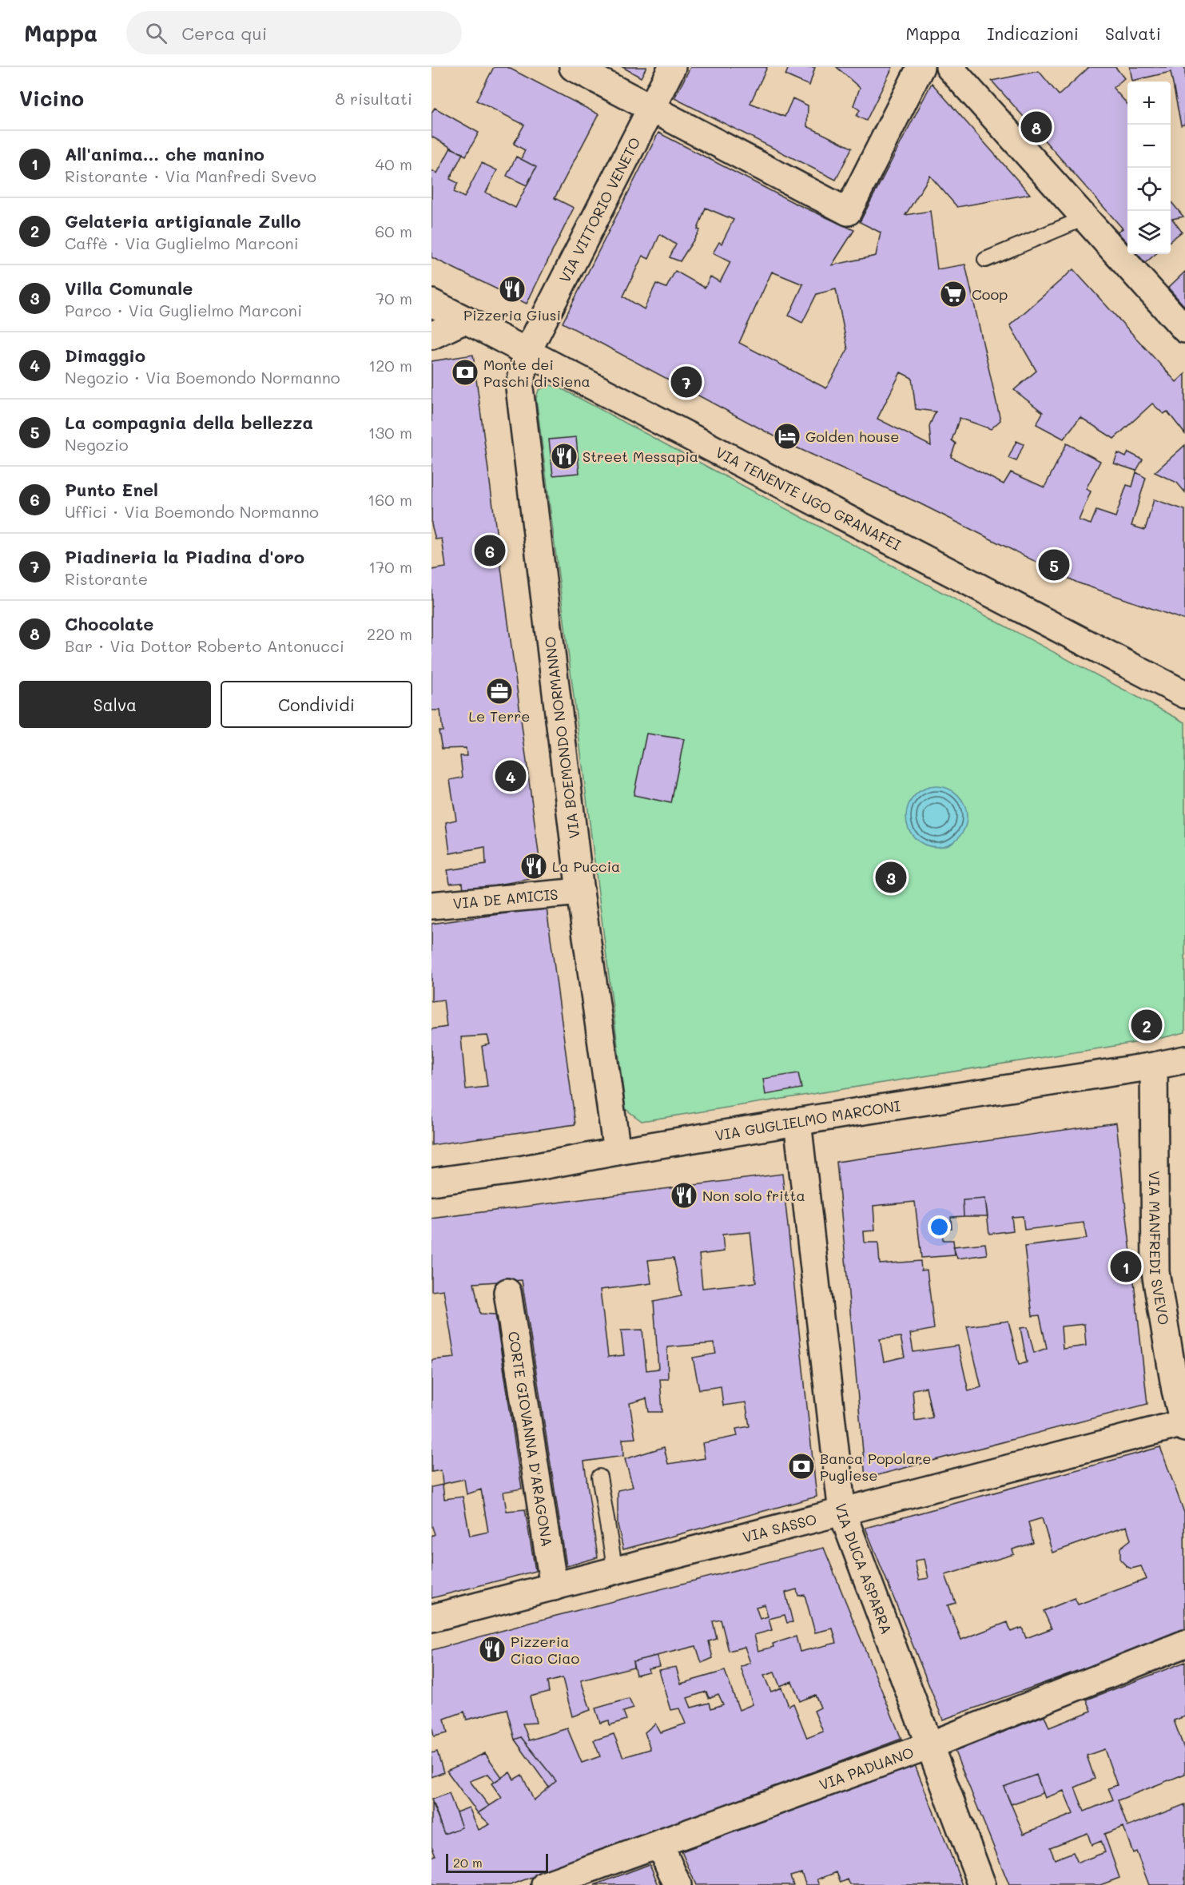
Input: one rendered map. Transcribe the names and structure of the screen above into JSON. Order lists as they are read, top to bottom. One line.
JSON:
{"streets":{"street":["VIA VITTORIO VENETO","VIA TENENTE UGO GRANAFEI","VIA BOEMONDO NORMANNO","VIA DE AMICIS","VIA GUGLIELMO MARCONI","VIA MANFREDI SVEVO","CORTE GIOVANNA D'ARAGONA","VIA SASSO","VIA DUCA ASPARRA","VIA PADUANO"]},"crossings":[["VIA VITTORIO VENETO","VIA TENENTE UGO GRANAFEI"],["VIA VITTORIO VENETO","VIA BOEMONDO NORMANNO"],["VIA TENENTE UGO GRANAFEI","VIA BOEMONDO NORMANNO"],["VIA BOEMONDO NORMANNO","VIA DE AMICIS"],["VIA BOEMONDO NORMANNO","VIA GUGLIELMO MARCONI"],["VIA GUGLIELMO MARCONI","VIA MANFREDI SVEVO"],["VIA GUGLIELMO MARCONI","VIA DUCA ASPARRA"],["VIA MANFREDI SVEVO","VIA SASSO"],["CORTE GIOVANNA D'ARAGONA","VIA SASSO"],["VIA SASSO","VIA DUCA ASPARRA"],["VIA DUCA ASPARRA","VIA PADUANO"]],"places":{"restaurant":["Pizzeria Giusi","Street Messapia","La Puccia","Non solo fritta","Pizzeria Ciao Ciao"],"supermarket":["Coop"],"bank":["Monte dei Paschi di Siena","Banca Popolare Pugliese"],"hotel":["Golden house"],"office":["Le Terre"]},"scale_bar":"20 m","page":{"header":"Mappa","search":"Cerca qui","nav":["Mappa","Indicazioni","Salvati"],"heading":["Vicino","8 risultati"],"map_buttons":["+","−"],"pins":["8","7","6","5","4","3","2","1"],"list":[{"mark":"1","name":"All'anima... che manino","note":"Ristorante · Via Manfredi Svevo","value":"40 m"},{"mark":"2","name":"Gelateria artigianale Zullo","note":"Caffè · Via Guglielmo Marconi","value":"60 m"},{"mark":"3","name":"Villa Comunale","note":"Parco · Via Guglielmo Marconi","value":"70 m"},{"mark":"4","name":"Dimaggio","note":"Negozio · Via Boemondo Normanno","value":"120 m"},{"mark":"5","name":"La compagnia della bellezza","note":"Negozio","value":"130 m"},{"mark":"6","name":"Punto Enel","note":"Uffici · Via Boemondo Normanno","value":"160 m"},{"mark":"7","name":"Piadineria la Piadina d'oro","note":"Ristorante","value":"170 m"},{"mark":"8","name":"Chocolate","note":"Bar · Via Dottor Roberto Antonucci","value":"220 m"}],"buttons":["Salva","Condividi"],"scale":"20 m"}}
